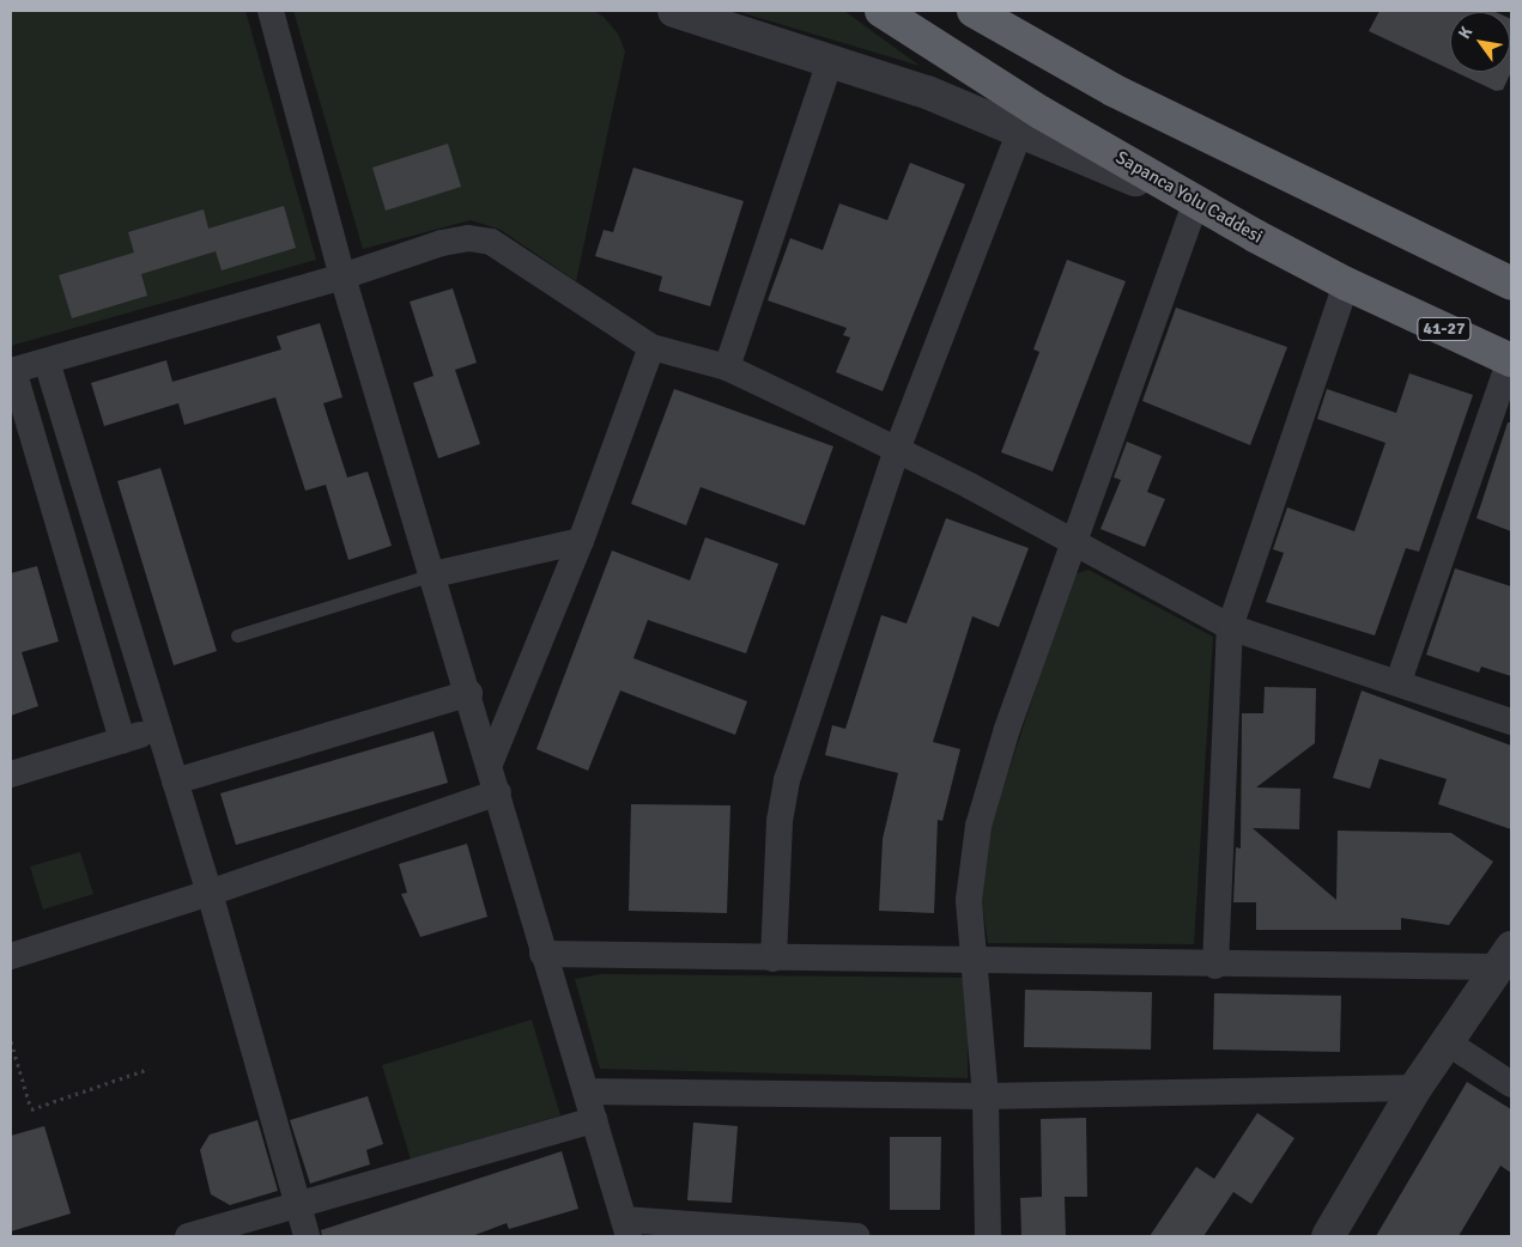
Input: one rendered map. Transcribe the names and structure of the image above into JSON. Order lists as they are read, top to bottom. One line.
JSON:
{"streets":{"highway":["Sapanca Yolu Caddesi","41-27"]},"north":"top left"}
